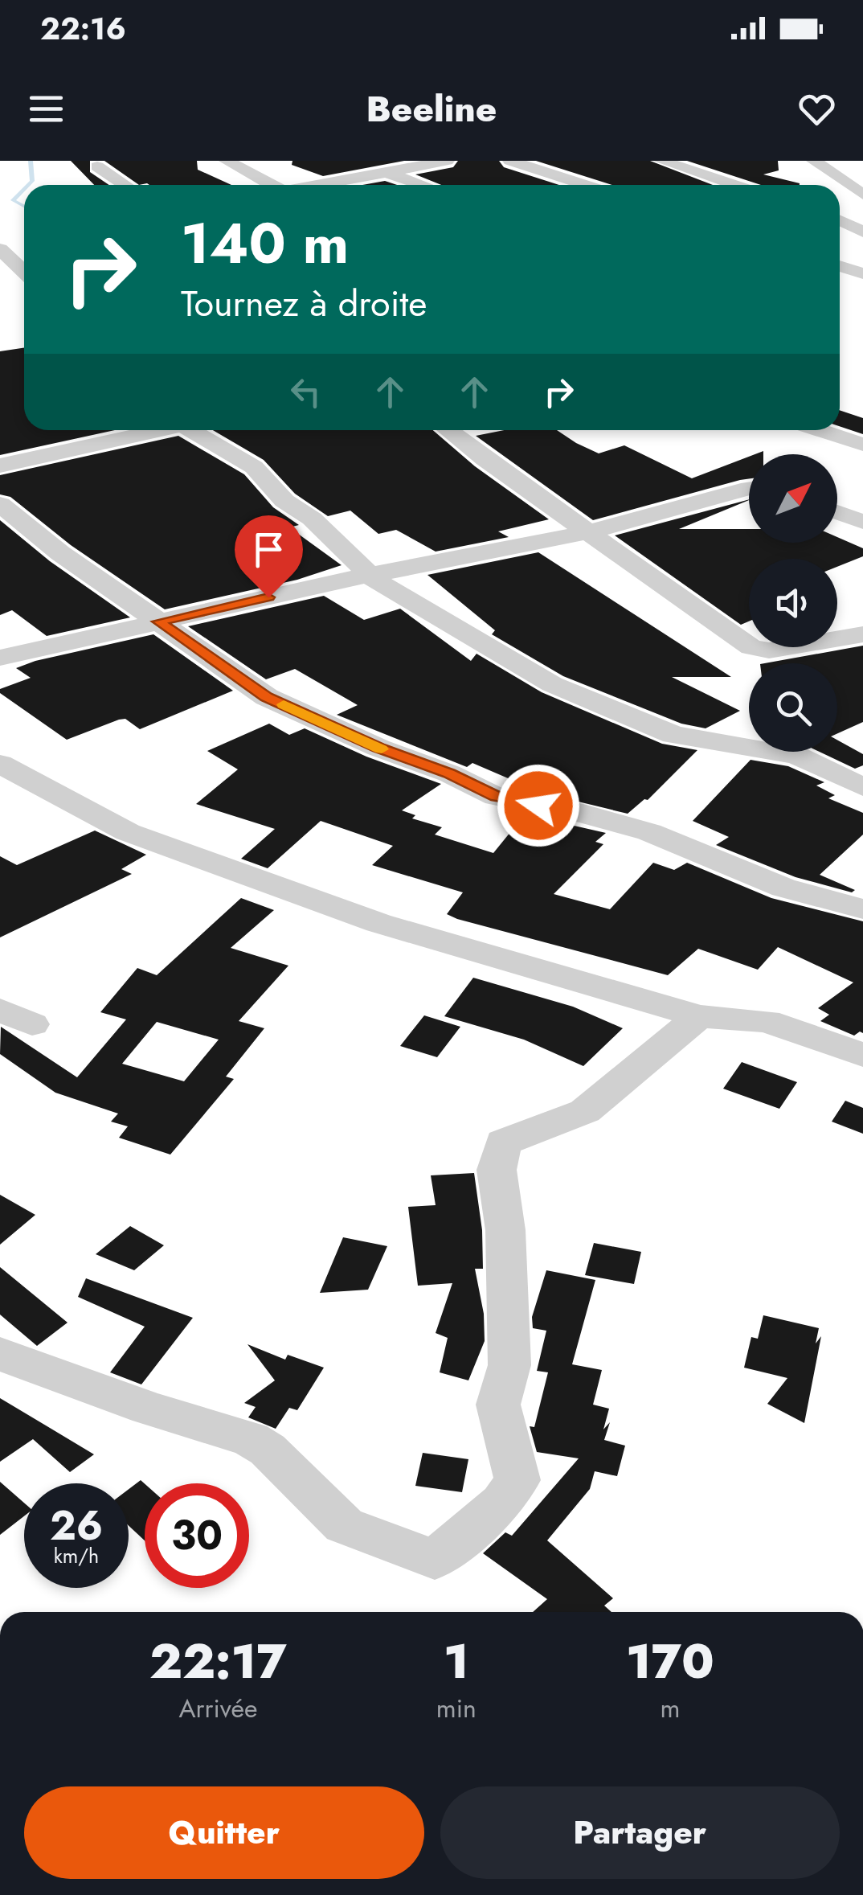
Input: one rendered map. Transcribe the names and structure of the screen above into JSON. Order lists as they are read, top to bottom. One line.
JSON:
{"north":"top right","page":{"status":"22:16","header":"Beeline","turn":["140 m","Tournez à droite"],"speed":"26 km/h","limit":"30","eta":["22:17","Arrivée","1","min","170","m"],"buttons":["Quitter","Partager"]}}
